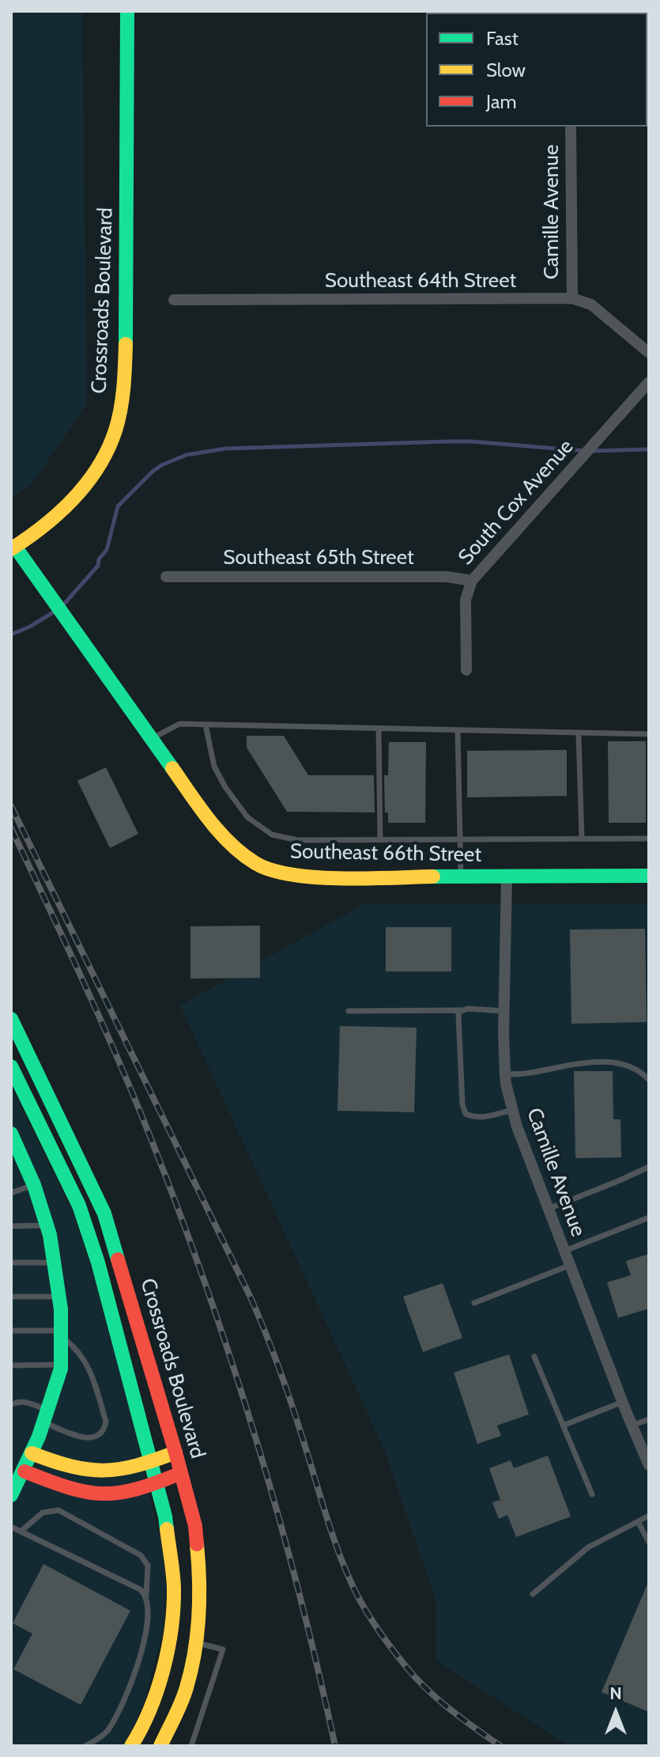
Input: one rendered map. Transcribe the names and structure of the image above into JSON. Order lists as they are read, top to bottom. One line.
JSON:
{"streets":{"main road":["Crossroads Boulevard","Southeast 66th Street"],"street":["Camille Avenue","Southeast 64th Street","South Cox Avenue","Southeast 65th Street"]},"crossings":[["Camille Avenue","Southeast 64th Street"],["Camille Avenue","Southeast 66th Street"],["Crossroads Boulevard","Southeast 66th Street"],["South Cox Avenue","Southeast 65th Street"]],"legend":["Fast","Slow","Jam"],"north":"top"}
